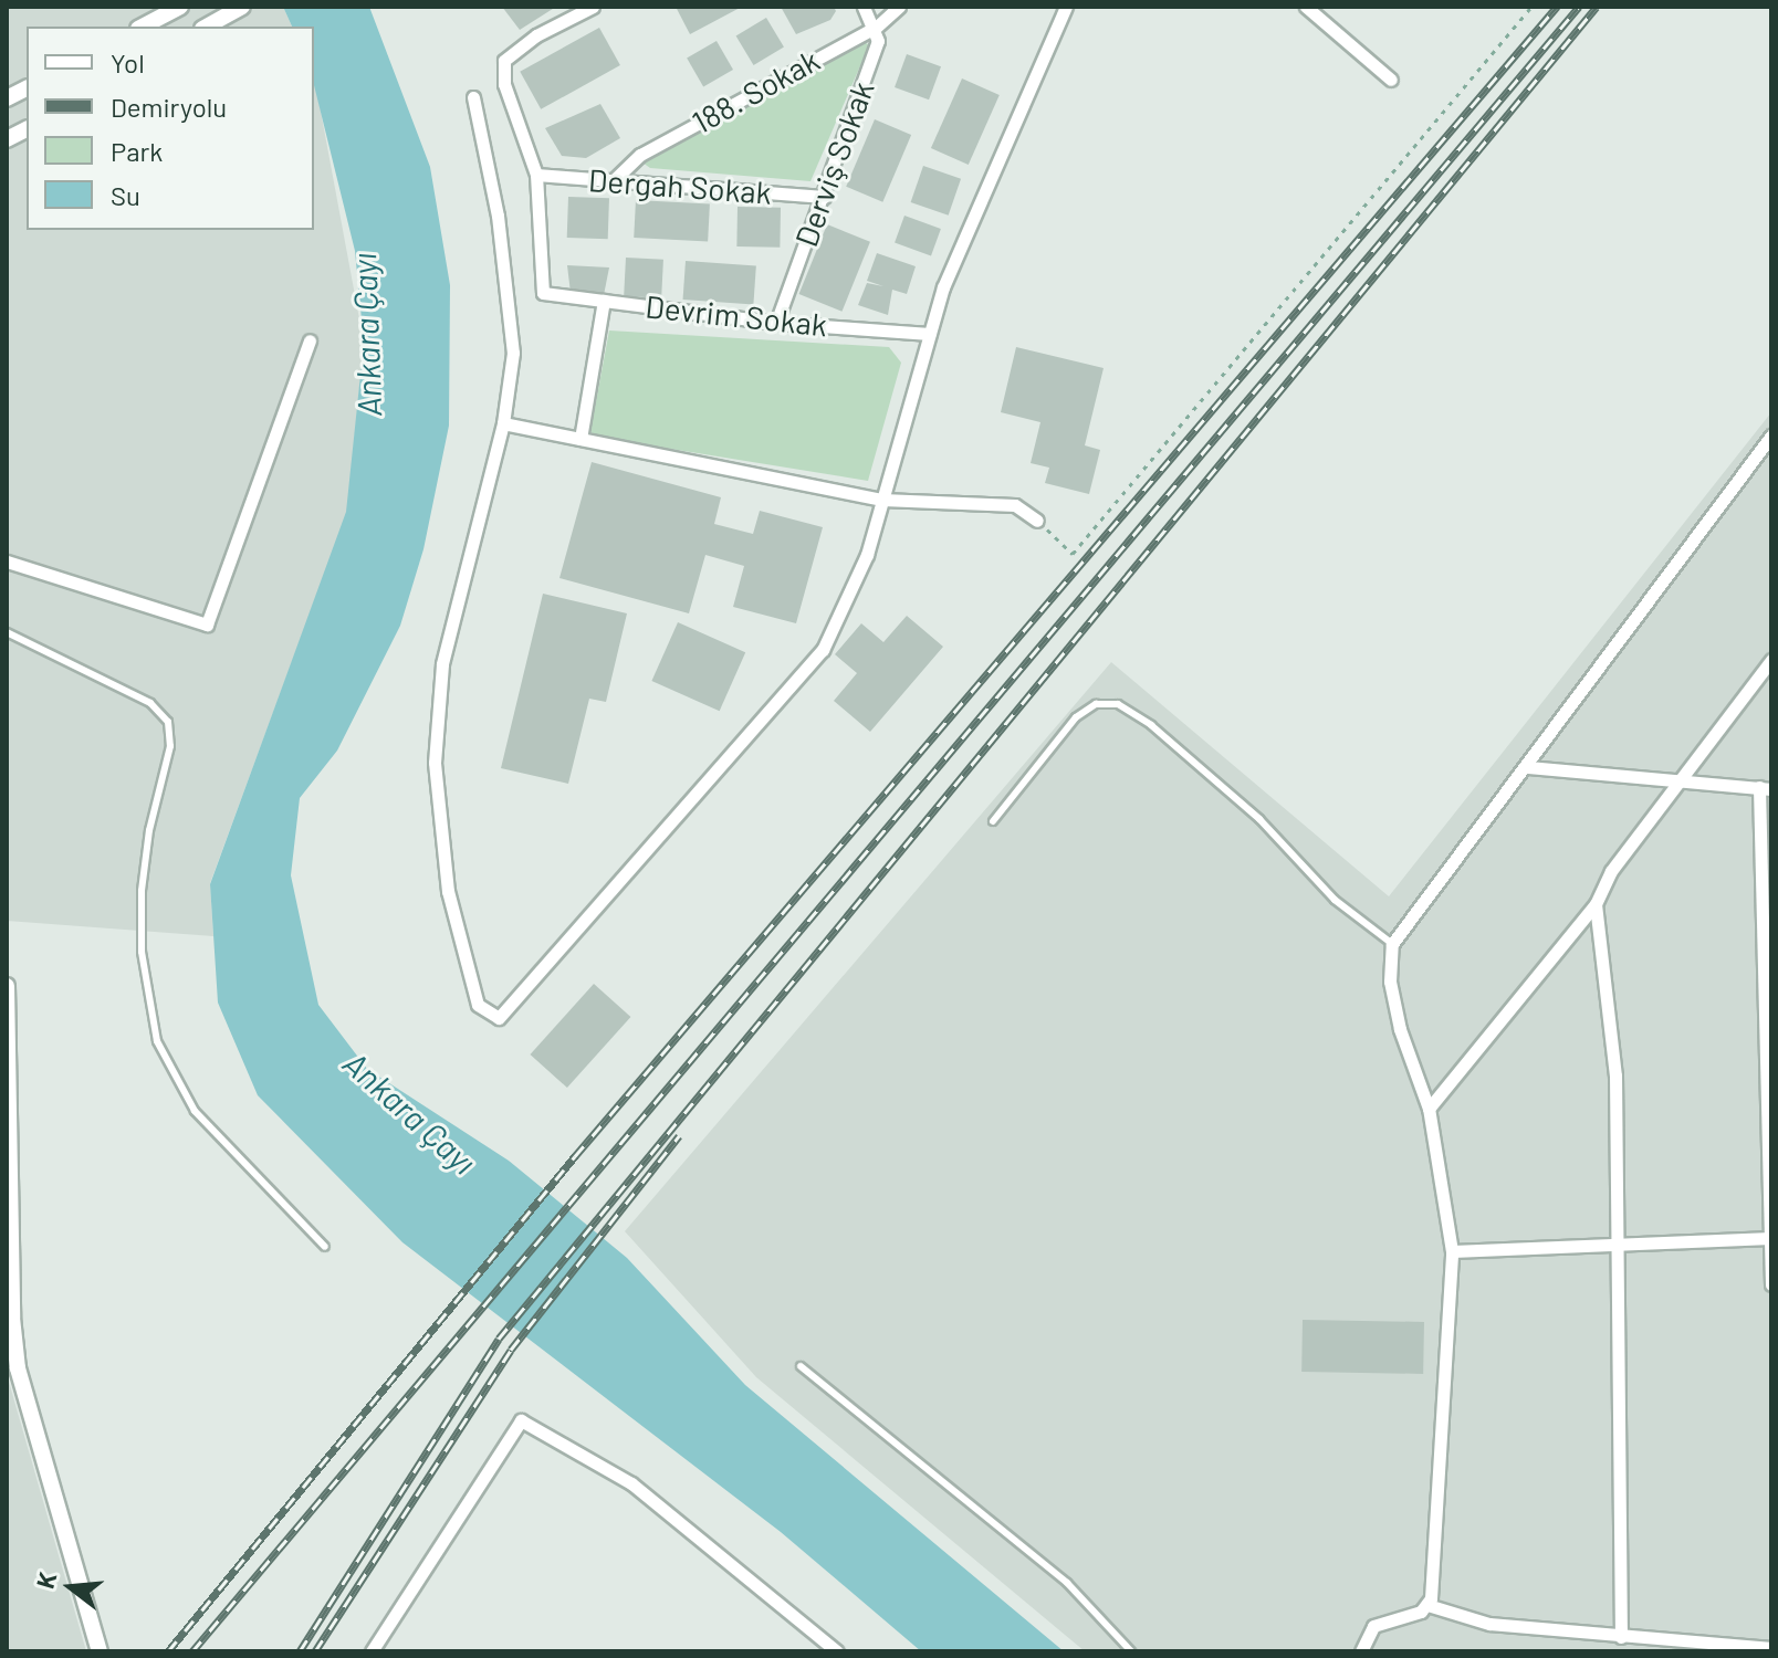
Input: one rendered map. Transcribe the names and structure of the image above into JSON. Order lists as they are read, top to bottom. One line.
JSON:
{"streets":{"street":["188. Sokak","Derviş Sokak","Dergah Sokak","Devrim Sokak"]},"crossings":[["188. Sokak","Derviş Sokak"],["188. Sokak","Dergah Sokak"],["Derviş Sokak","Dergah Sokak"],["Derviş Sokak","Devrim Sokak"],["Dergah Sokak","Devrim Sokak"]],"water":["Ankara Çayı"],"legend":["Yol","Demiryolu","Park","Su"],"north":"left"}
